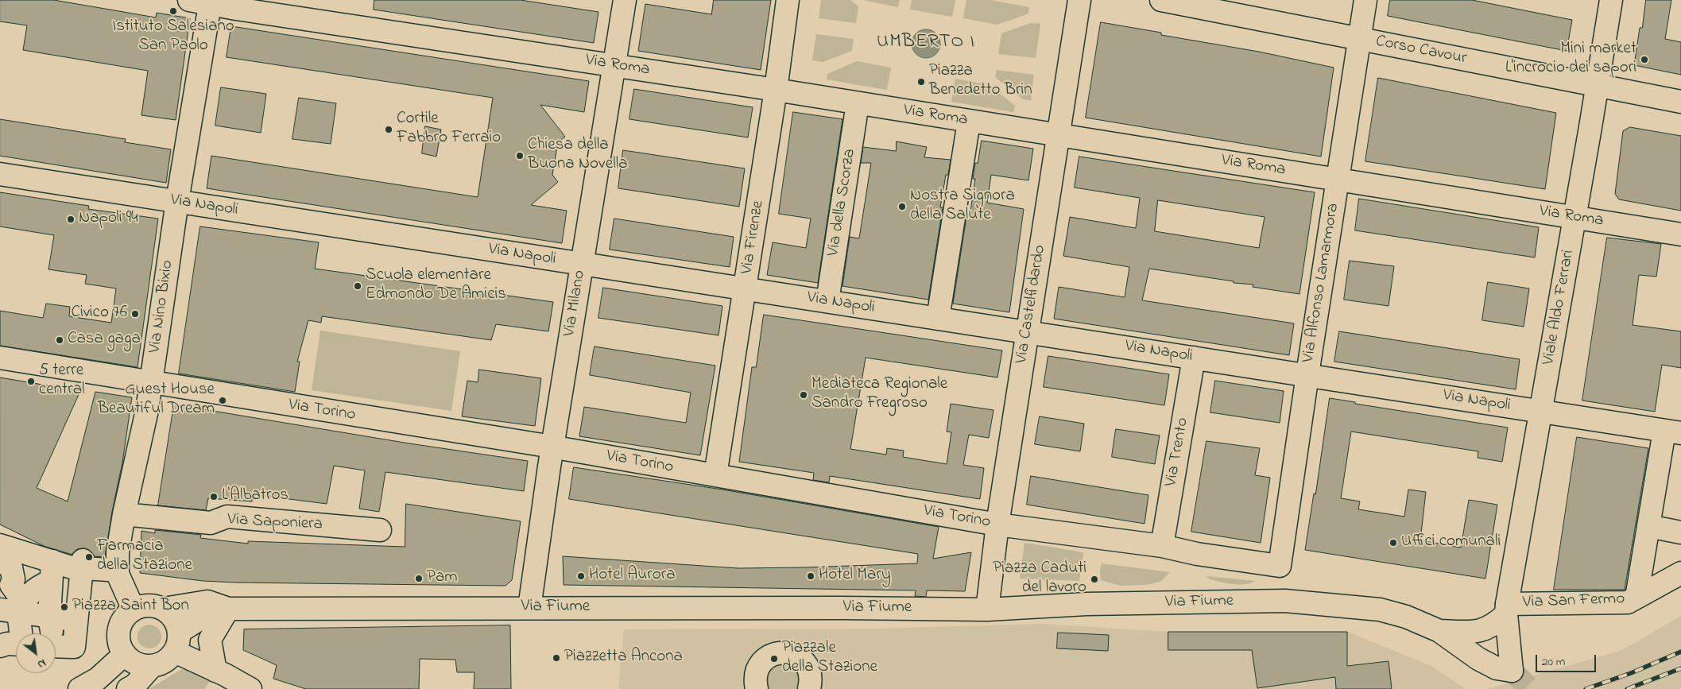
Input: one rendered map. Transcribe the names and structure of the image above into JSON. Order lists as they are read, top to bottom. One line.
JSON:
{"streets":{"street":["Corso Cavour","Via Roma","Via della Scorza","Via Napoli","Via Firenze","Via Alfonso Lamarmora","Via Milano","Via Castelfidardo","Via Nino Bixio","Viale Aldo Ferrari","Via Torino","Via Trento","Via Saponiera","Via San Fermo","Via Fiume"]},"crossings":[["Corso Cavour","Via Alfonso Lamarmora"],["Corso Cavour","Viale Aldo Ferrari"],["Via Roma","Via della Scorza"],["Via Roma","Via Firenze"],["Via Roma","Via Alfonso Lamarmora"],["Via Roma","Via Milano"],["Via Roma","Via Castelfidardo"],["Via Roma","Via Nino Bixio"],["Via Roma","Viale Aldo Ferrari"],["Via della Scorza","Via Napoli"],["Via Napoli","Via Firenze"],["Via Napoli","Via Alfonso Lamarmora"],["Via Napoli","Via Milano"],["Via Napoli","Via Castelfidardo"],["Via Napoli","Via Nino Bixio"],["Via Napoli","Viale Aldo Ferrari"],["Via Napoli","Via Trento"],["Via Firenze","Via Torino"],["Via Alfonso Lamarmora","Via Torino"],["Via Milano","Via Torino"],["Via Milano","Via Fiume"],["Via Castelfidardo","Via Torino"],["Via Castelfidardo","Via Fiume"],["Via Nino Bixio","Via Torino"],["Via Nino Bixio","Via Saponiera"],["Via Nino Bixio","Via Fiume"],["Viale Aldo Ferrari","Via San Fermo"],["Viale Aldo Ferrari","Via Fiume"],["Via Torino","Via Trento"]],"districts":["UMBERTO I"],"places":["Istituto Salesiano San Paolo","Mini market L'incrocio dei sapori","Piazza Benedetto Brin","Cortile Fabbro Ferraio","Chiesa della Buona Novella","Nostra Signora della Salute","Napoli 94","Scuola elementare Edmondo De Amicis","Civico 76","Casa gaga","5 terre central","Mediateca Regionale Sandro Fregroso","Guest House Beautiful Dream","L'Albatros","Uffici comunali","Farmacia della Stazione","Hotel Aurora","Hotel Mary","Pam","Piazza Caduti del lavoro","Piazza Saint Bon","Piazzetta Ancona","Piazzale della Stazione"],"scale_bar":"20 m","north":"bottom right"}
